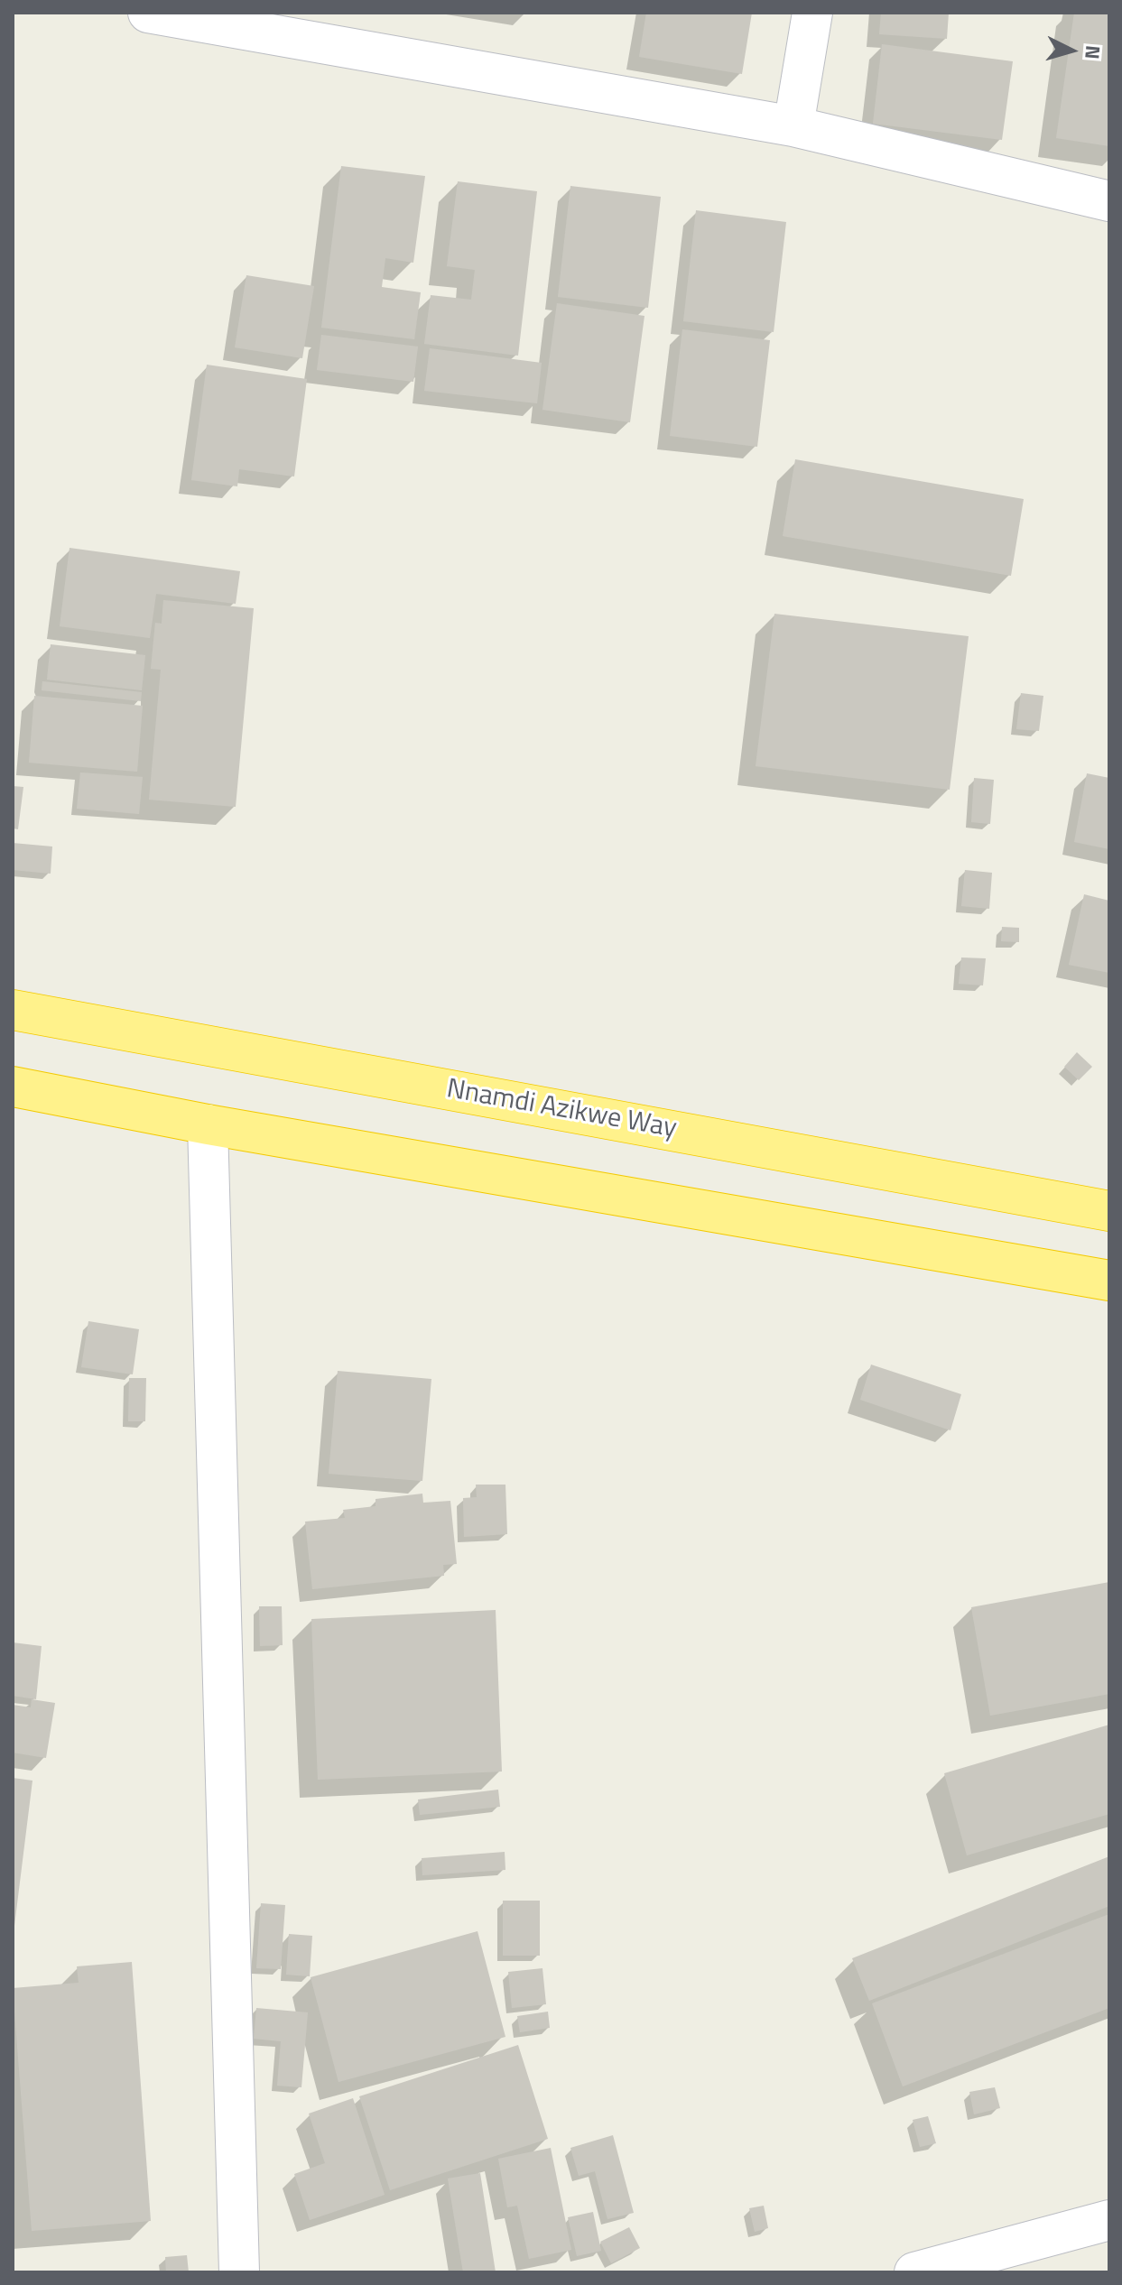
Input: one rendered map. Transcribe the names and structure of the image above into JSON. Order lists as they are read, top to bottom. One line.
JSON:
{"streets":{"highway":["Nnamdi Azikwe Way"]},"north":"right"}
